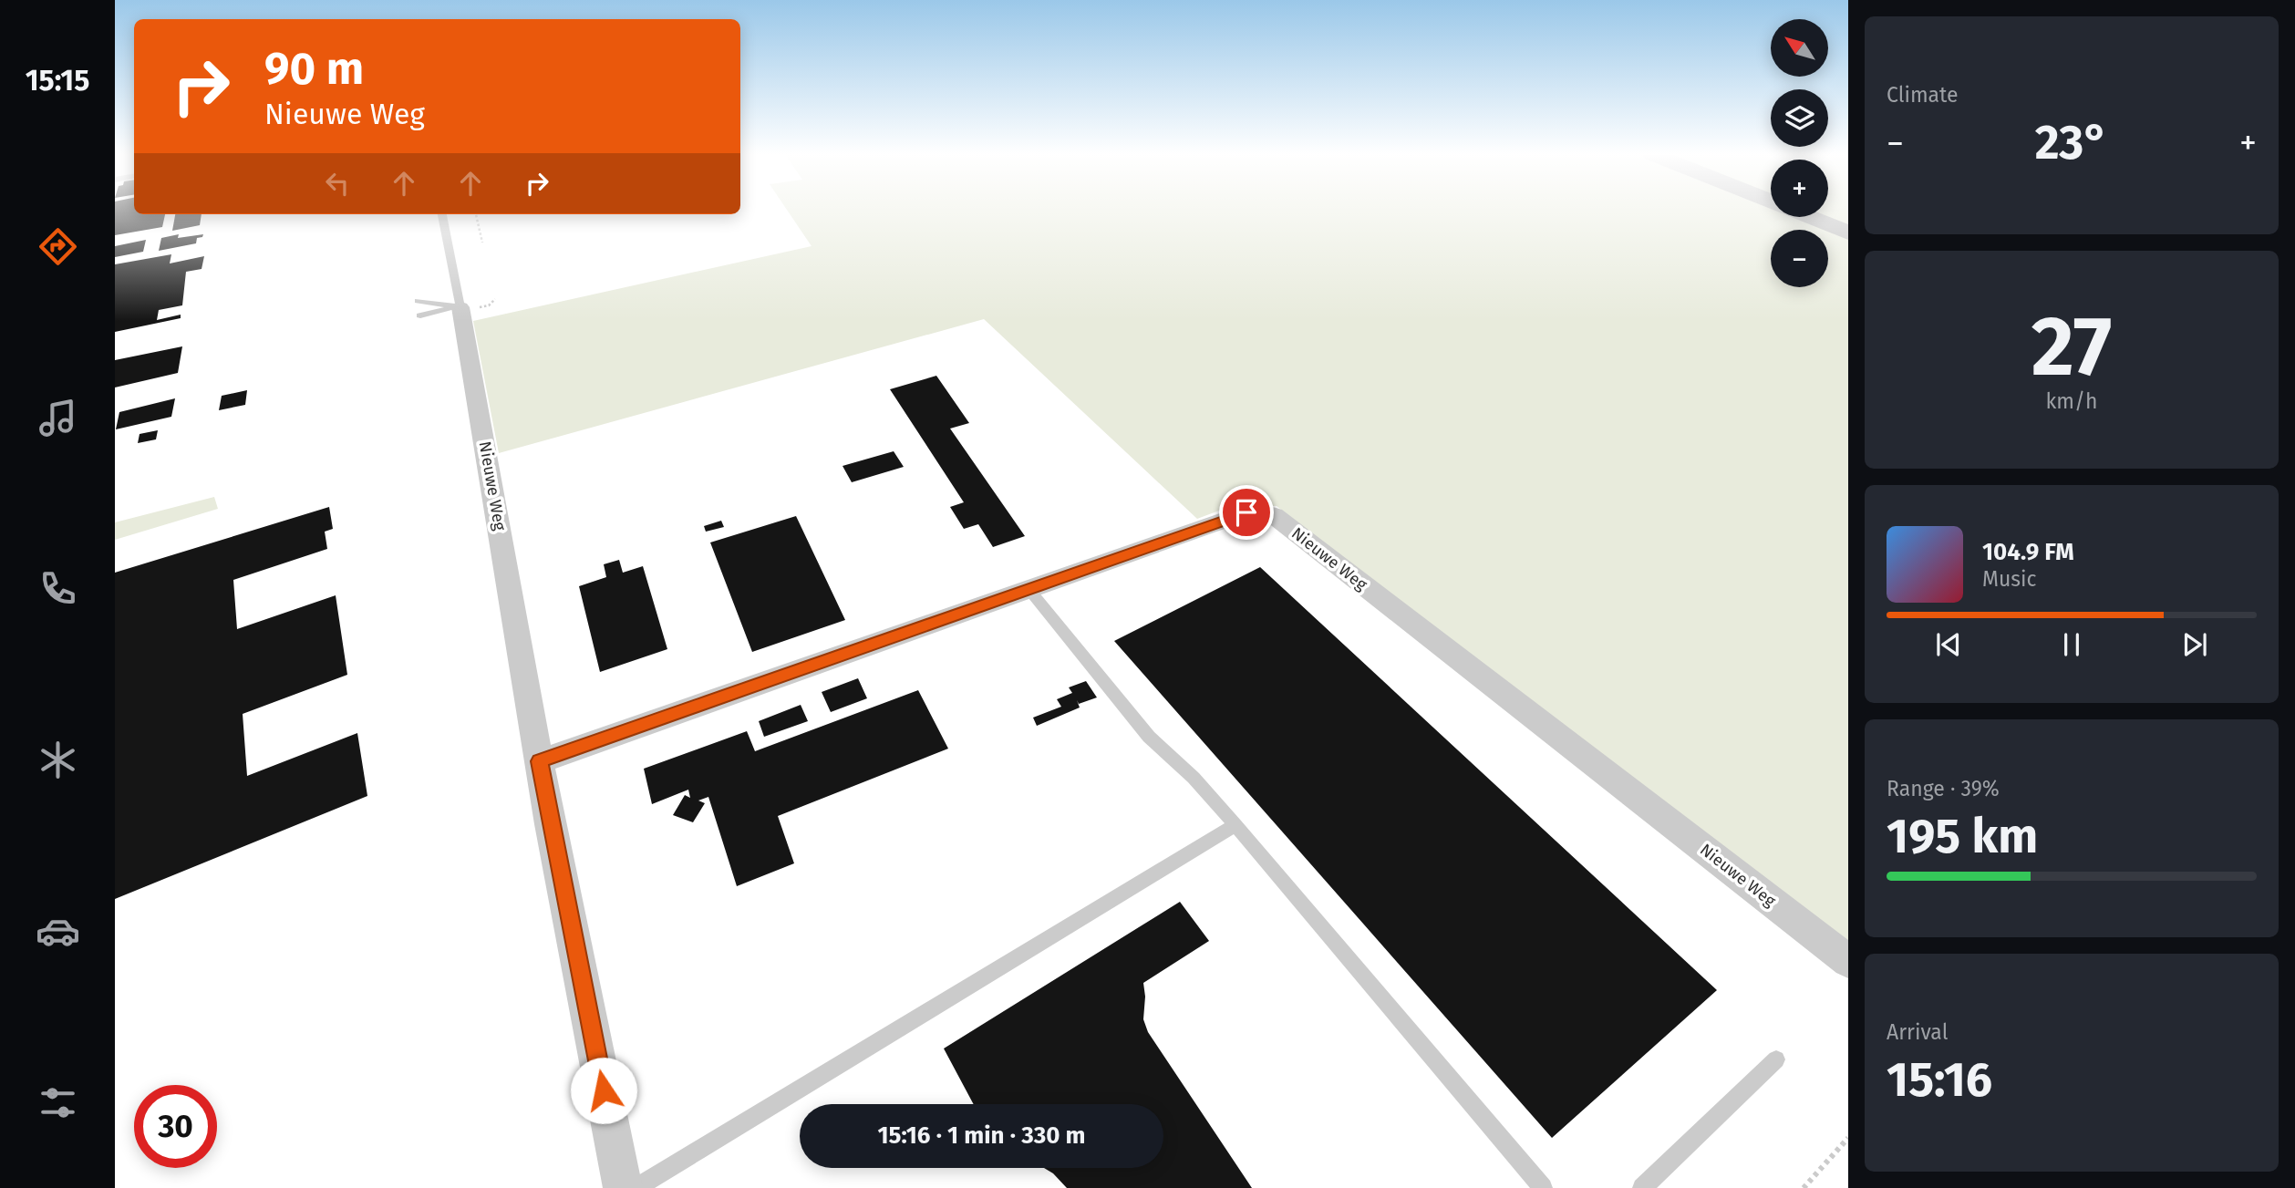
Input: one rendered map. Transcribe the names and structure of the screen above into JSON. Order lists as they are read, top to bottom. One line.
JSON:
{"streets":{"street":["Nieuwe Weg"]},"north":"top left","page":{"tabs":"15:15","tile":["Climate",["27","km/h"],["Range · 39%","195 km"],["Arrival","15:16"]],"map_buttons":["+","−"],"turn":["90 m","Nieuwe Weg"],"heat":["−","23°","+"],"song":["104.9 FM","Music"],"limit":"30","trip":"15:16 · 1 min · 330 m"}}
